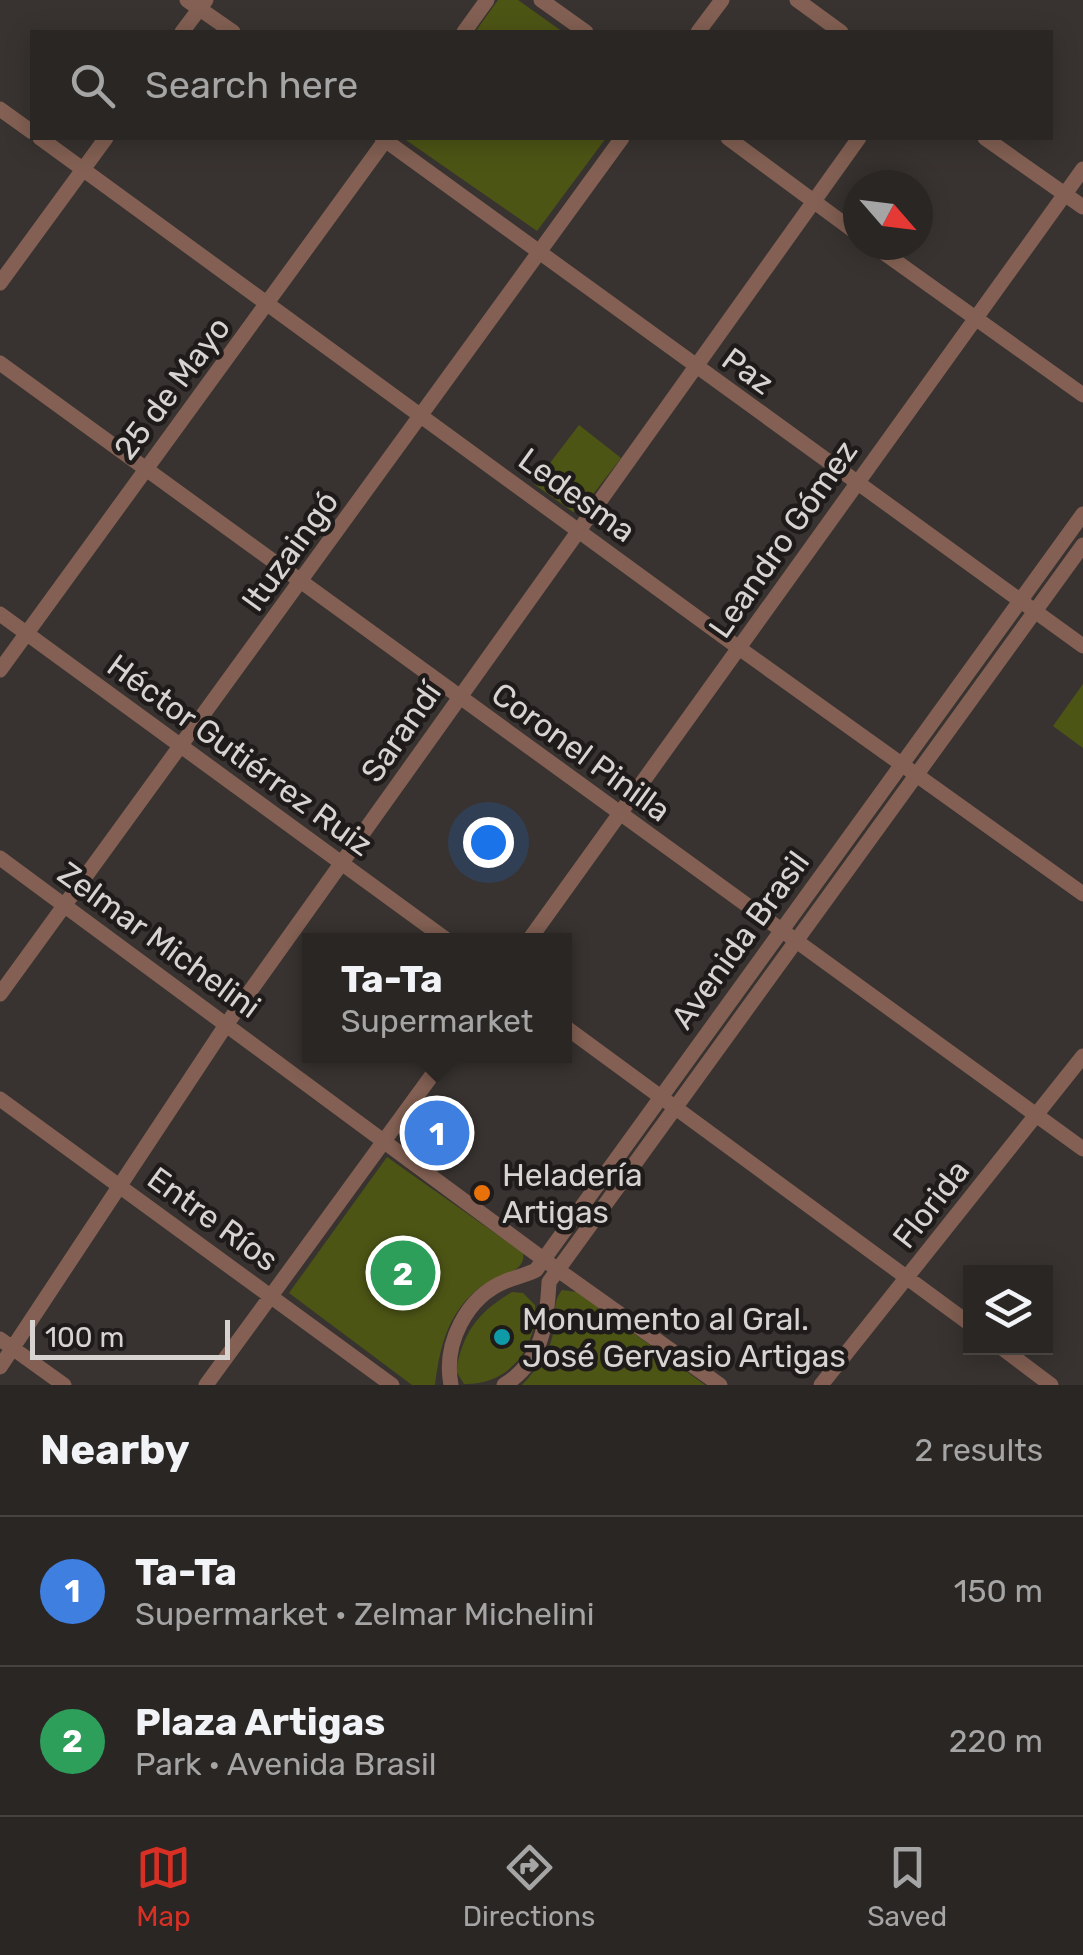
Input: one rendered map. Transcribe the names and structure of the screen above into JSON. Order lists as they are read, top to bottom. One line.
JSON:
{"streets":{"street":["Paz","25 de Mayo","Ledesma","Leandro Gómez","Ituzaingó","Sarandí","Coronel Pinilla","Héctor Gutiérrez Ruiz","Zelmar Michelini","Avenida Brasil","Florida","Entre Ríos"]},"crossings":[["Paz","Leandro Gómez"],["Paz","Ituzaingó"],["Paz","Sarandí"],["Paz","Avenida Brasil"],["25 de Mayo","Ledesma"],["25 de Mayo","Coronel Pinilla"],["25 de Mayo","Héctor Gutiérrez Ruiz"],["Ledesma","Leandro Gómez"],["Ledesma","Ituzaingó"],["Ledesma","Sarandí"],["Ledesma","Avenida Brasil"],["Leandro Gómez","Coronel Pinilla"],["Ituzaingó","Coronel Pinilla"],["Ituzaingó","Héctor Gutiérrez Ruiz"],["Ituzaingó","Zelmar Michelini"],["Sarandí","Coronel Pinilla"],["Sarandí","Héctor Gutiérrez Ruiz"],["Sarandí","Zelmar Michelini"],["Sarandí","Entre Ríos"],["Coronel Pinilla","Avenida Brasil"],["Coronel Pinilla","Florida"],["Zelmar Michelini","Avenida Brasil"]],"places":["Heladería Artigas","Monumento al Gral. José Gervasio Artigas"],"scale_bar":"100 m","north":"bottom right","page":{"search":"Search here","popup":["Ta-Ta","Supermarket"],"pins":["1","2"],"scale":"100 m","heading":["Nearby","2 results"],"list":[{"mark":"1","name":"Ta-Ta","note":"Supermarket · Zelmar Michelini","value":"150 m"},{"mark":"2","name":"Plaza Artigas","note":"Park · Avenida Brasil","value":"220 m"}],"nav":["Map","Directions","Saved"]}}
